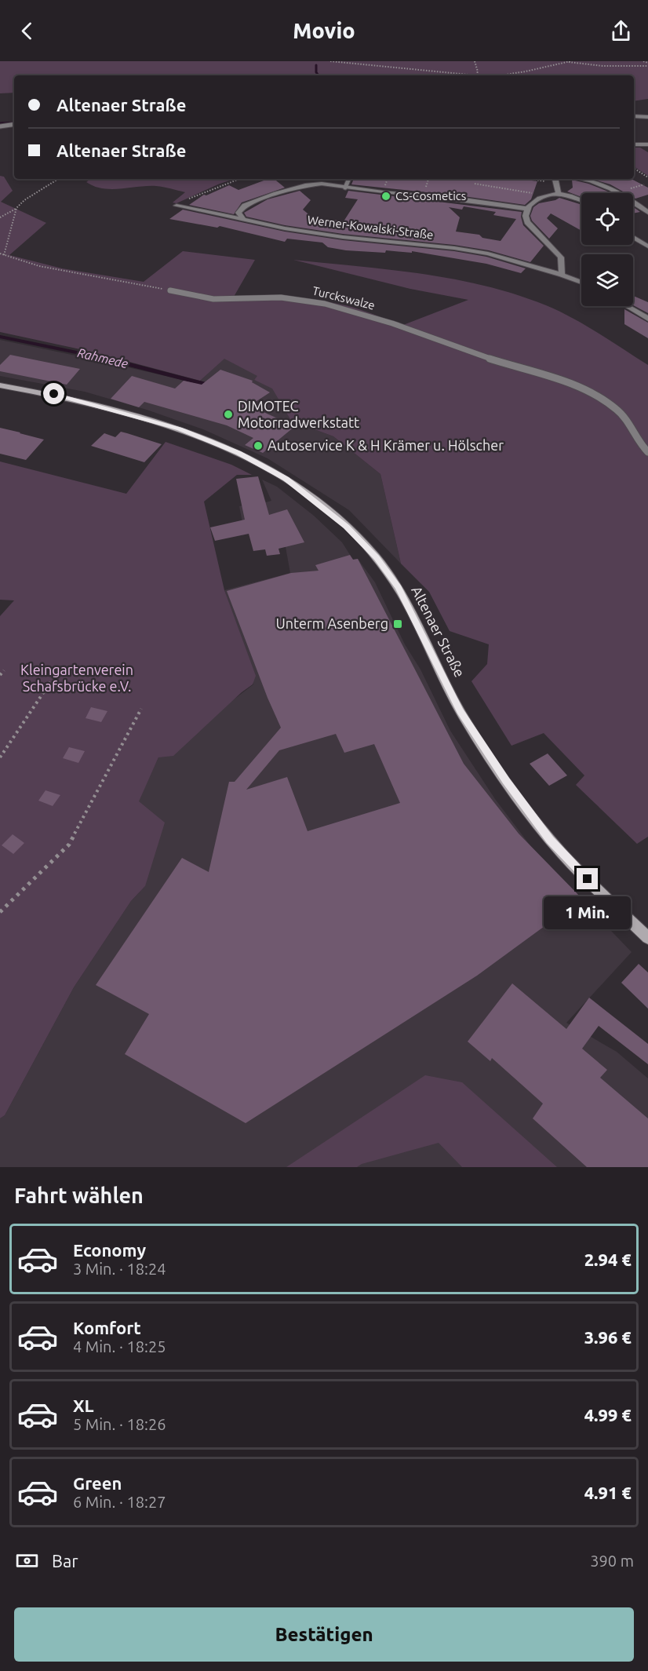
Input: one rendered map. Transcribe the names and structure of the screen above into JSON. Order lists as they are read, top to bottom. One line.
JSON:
{"streets":{"main road":["Altenaer Straße"],"street":["Werner-Kowalski-Straße"],"lane":["Turckswalze"]},"water":["Rahmede"],"parks":["Kleingartenverein Schafsbrücke e.V."],"places":{"other":["CS-Cosmetics","DIMOTEC Motorradwerkstatt","Autoservice K & H Krämer u. Hölscher"],"transit":["Unterm Asenberg"]},"page":{"header":"Movio","banner":["Altenaer Straße","Altenaer Straße"],"bubble":"1 Min.","heading":"Fahrt wählen","list":[{"name":"Economy","note":"3 Min. · 18:24","value":"2.94 €"},{"name":"Komfort","note":"4 Min. · 18:25","value":"3.96 €"},{"name":"XL","note":"5 Min. · 18:26","value":"4.99 €"},{"name":"Green","note":"6 Min. · 18:27","value":"4.91 €"}],"pay":["Bar","390 m"],"buttons":"Bestätigen"}}
